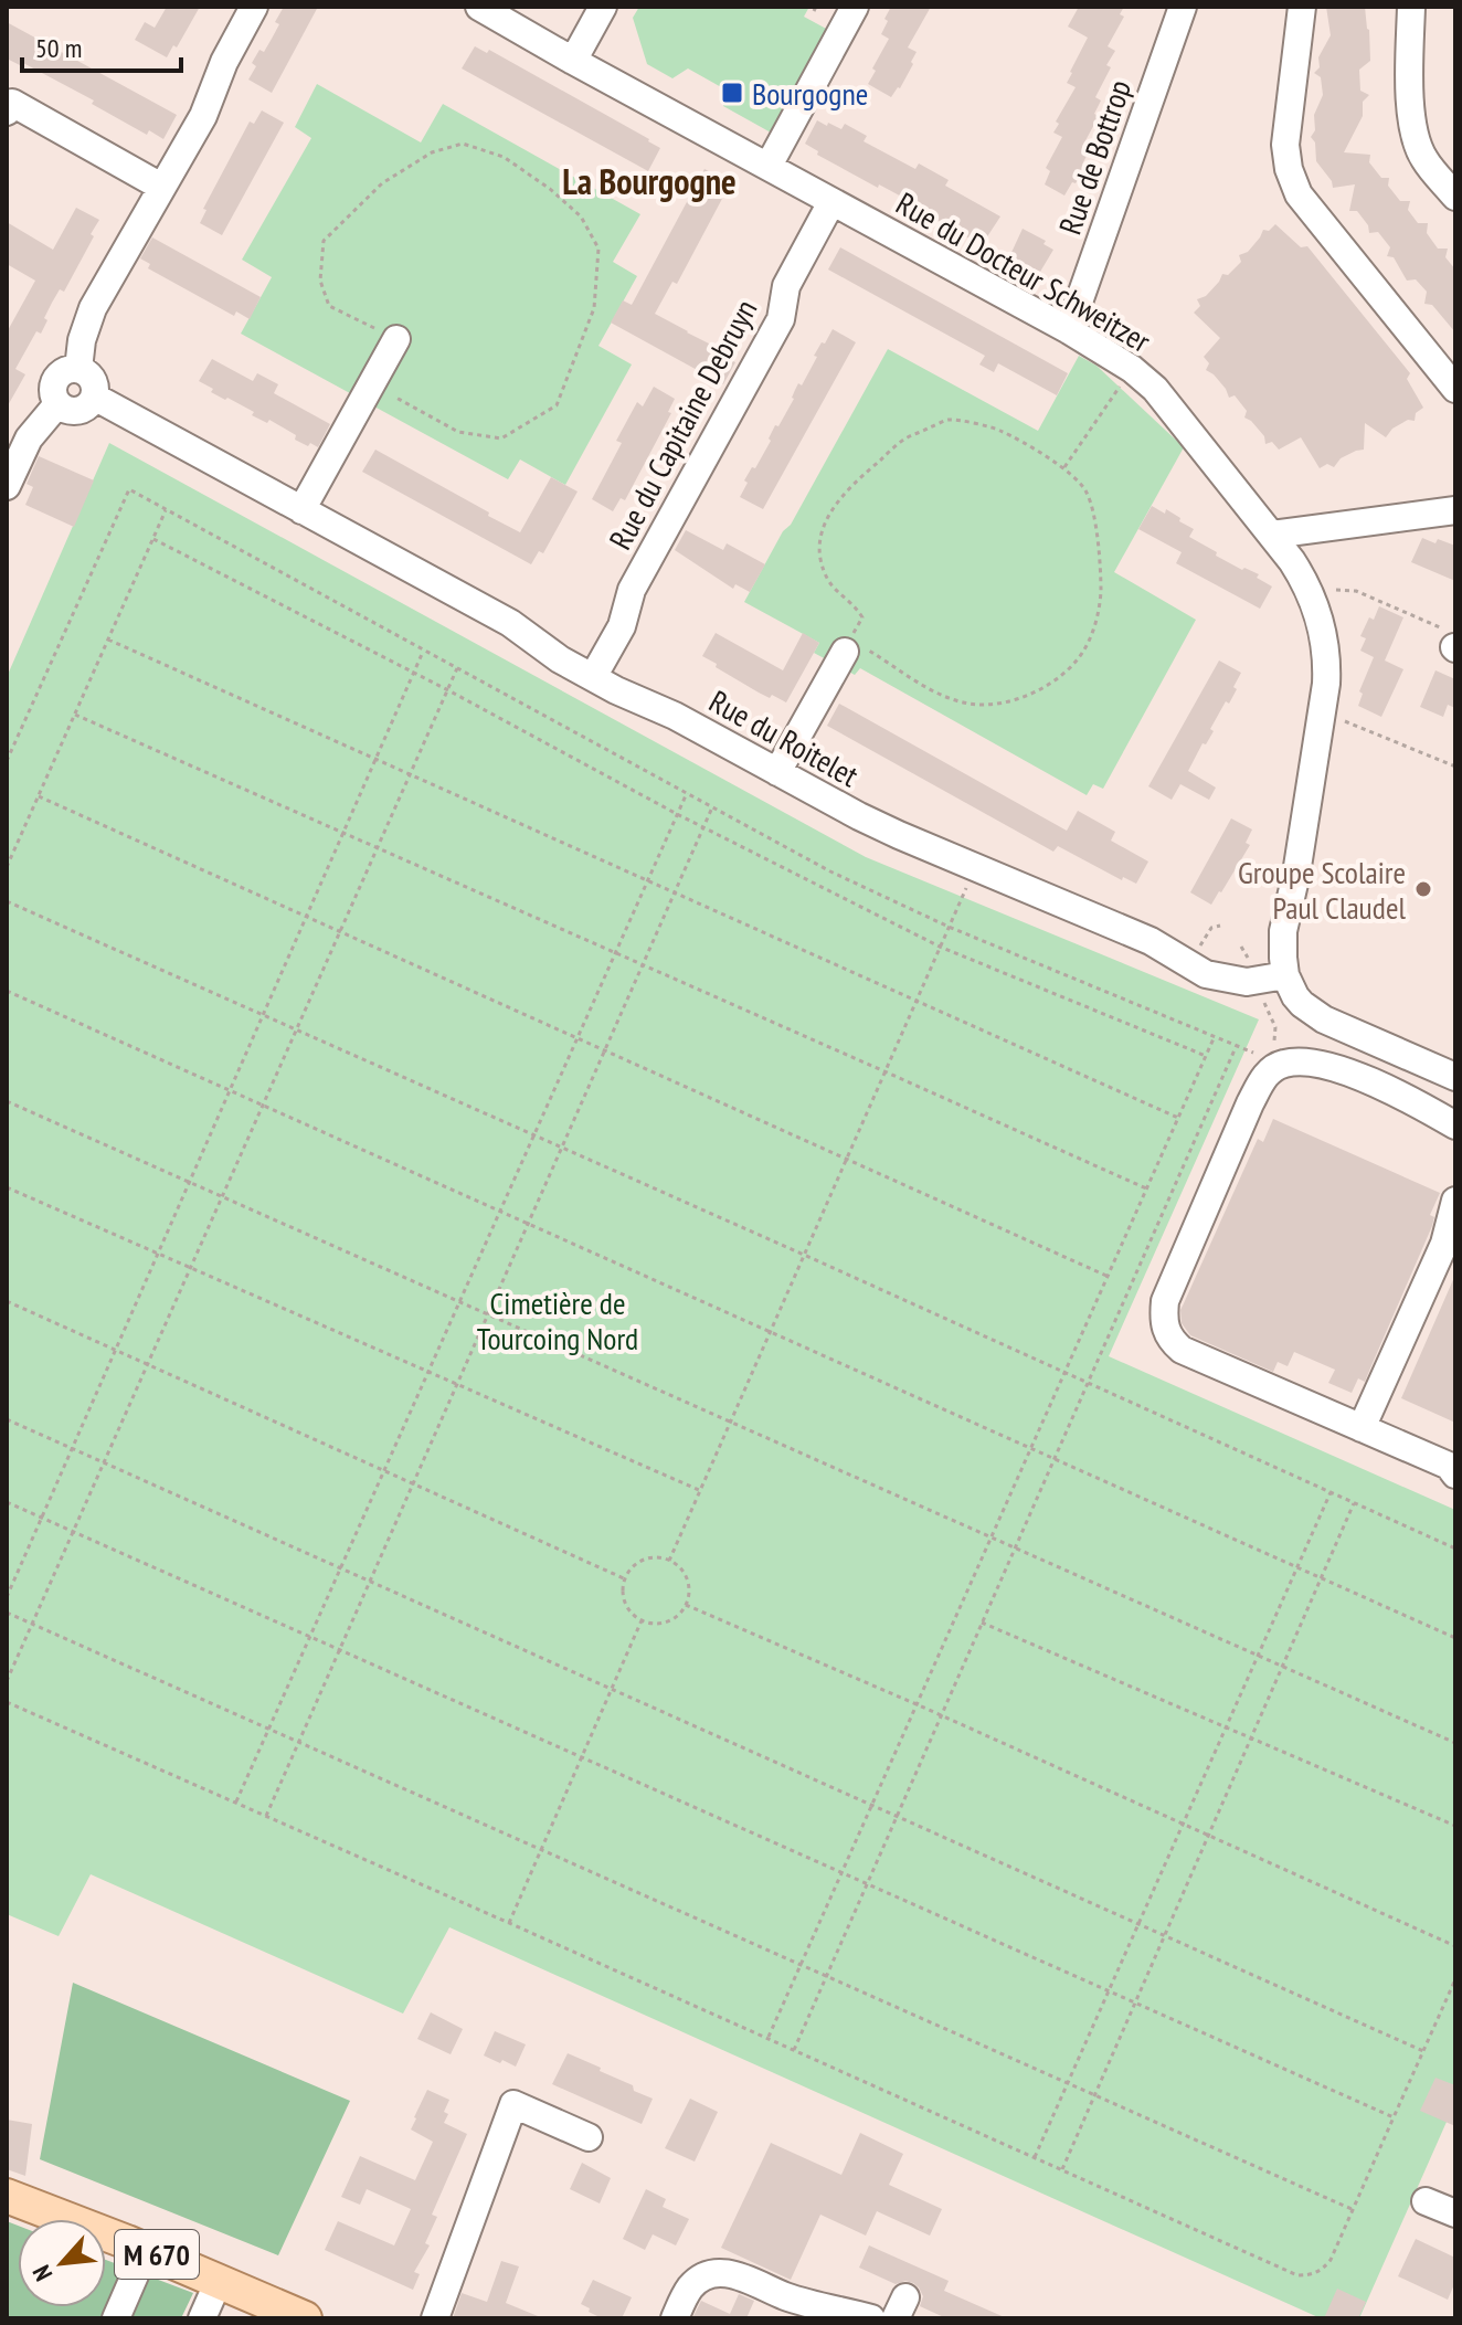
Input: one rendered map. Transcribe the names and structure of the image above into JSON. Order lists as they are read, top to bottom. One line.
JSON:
{"streets":{"main road":["M 670"],"street":["Rue de Bottrop","Rue du Docteur Schweitzer","Rue du Capitaine Debruyn","Rue du Roitelet"]},"crossings":[["Rue de Bottrop","Rue du Docteur Schweitzer"],["Rue du Docteur Schweitzer","Rue du Capitaine Debruyn"],["Rue du Docteur Schweitzer","Rue du Roitelet"],["Rue du Capitaine Debruyn","Rue du Roitelet"]],"districts":["La Bourgogne"],"parks":["Cimetière de Tourcoing Nord"],"places":{"transit":["Bourgogne"],"other":["Groupe Scolaire Paul Claudel"]},"scale_bar":"50 m","north":"bottom left"}
